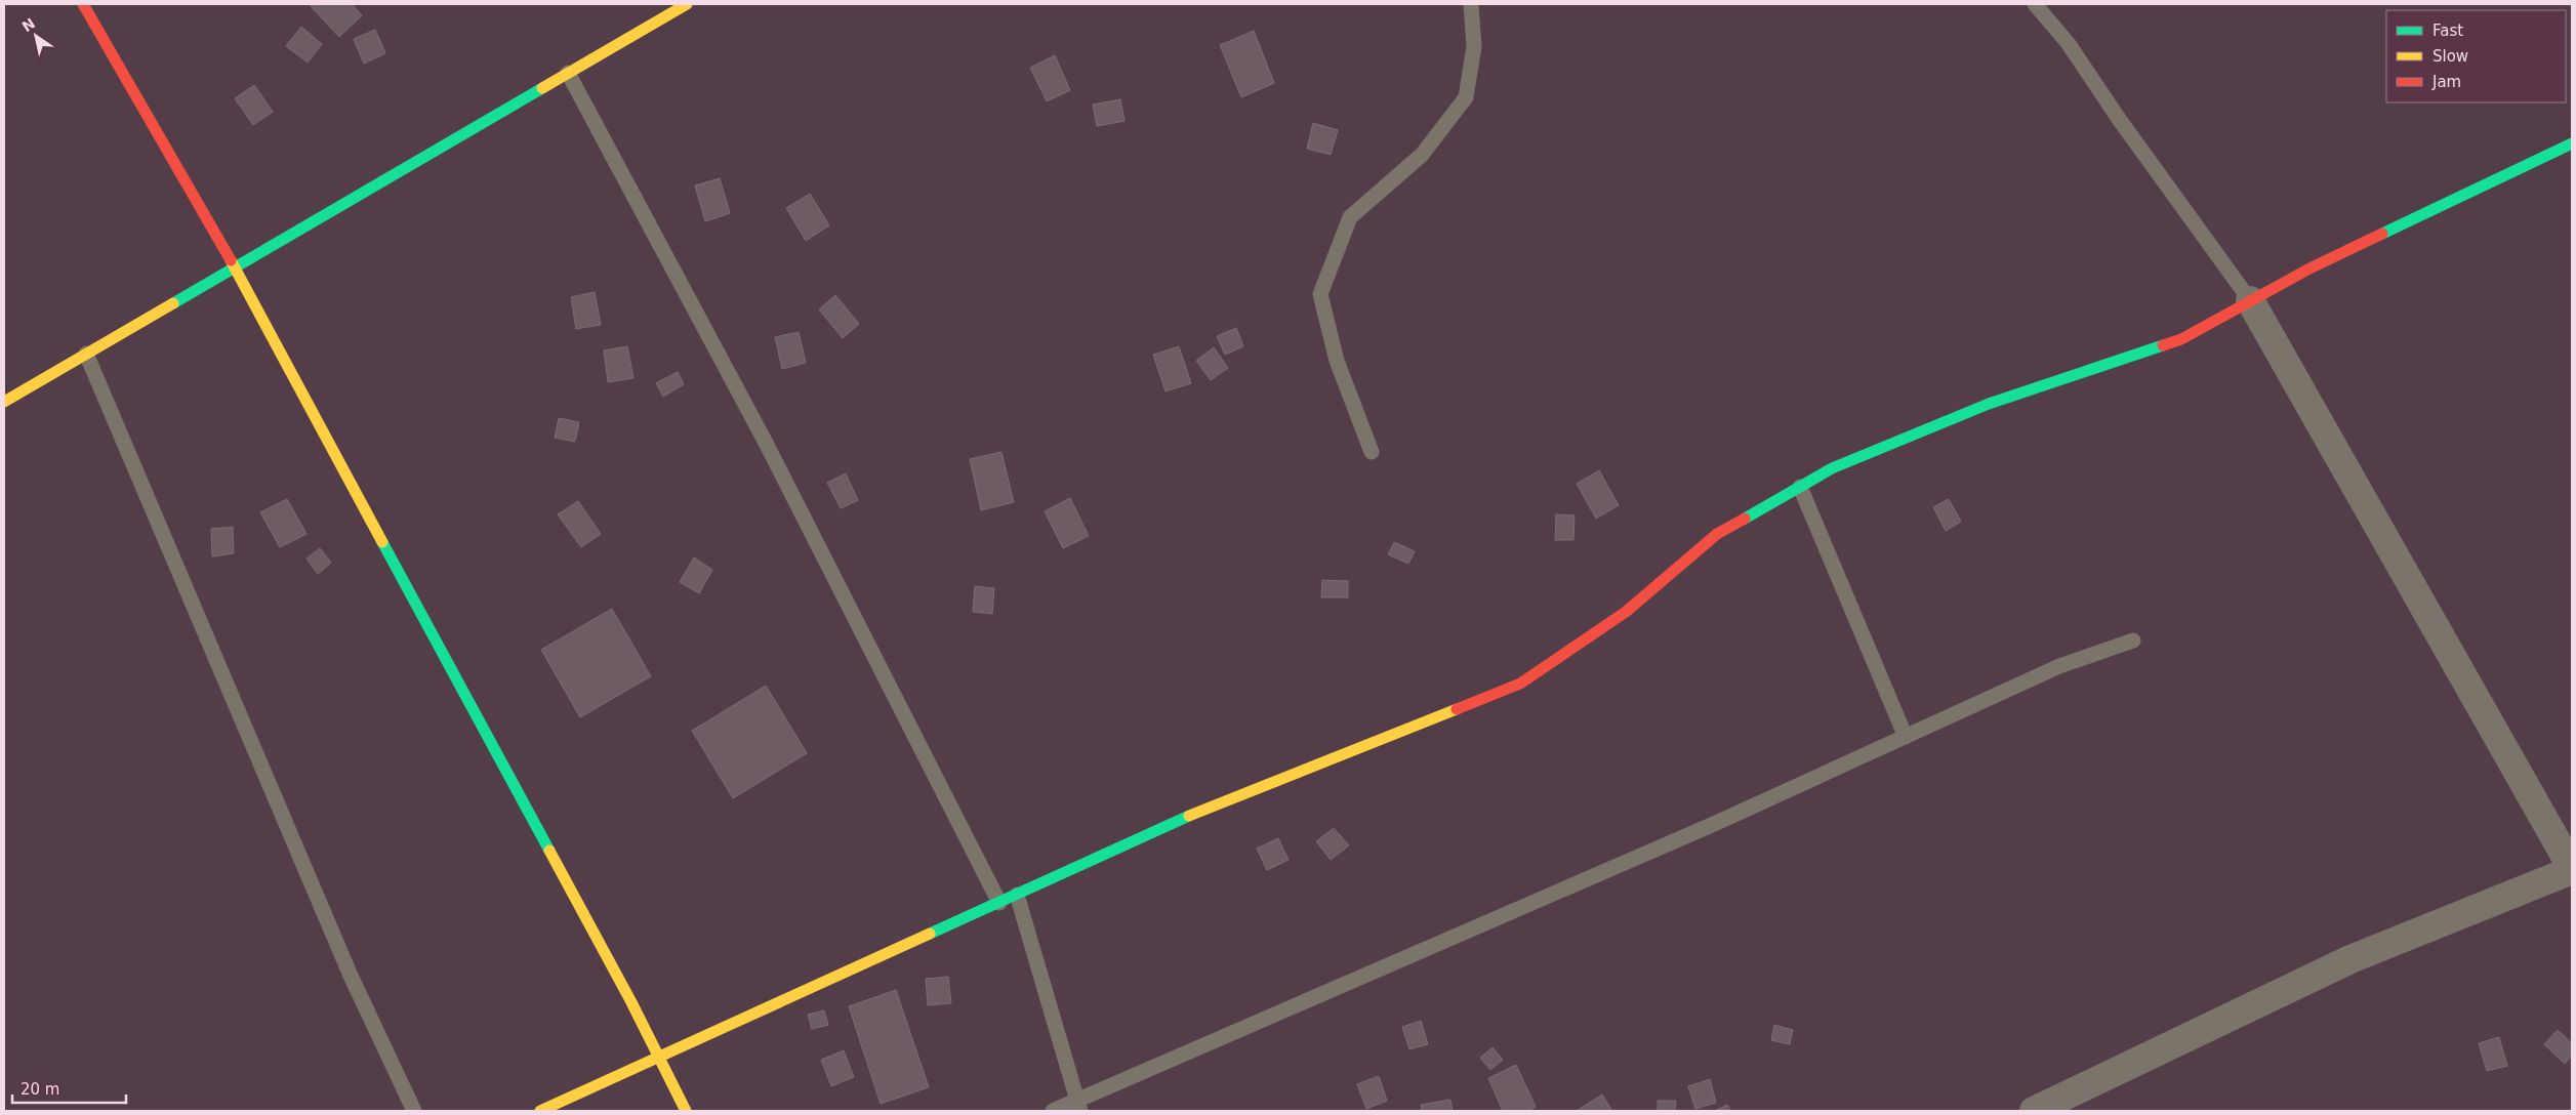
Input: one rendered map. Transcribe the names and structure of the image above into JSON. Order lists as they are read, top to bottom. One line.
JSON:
{"legend":["Fast","Slow","Jam"],"scale_bar":"20 m","north":"top left"}
